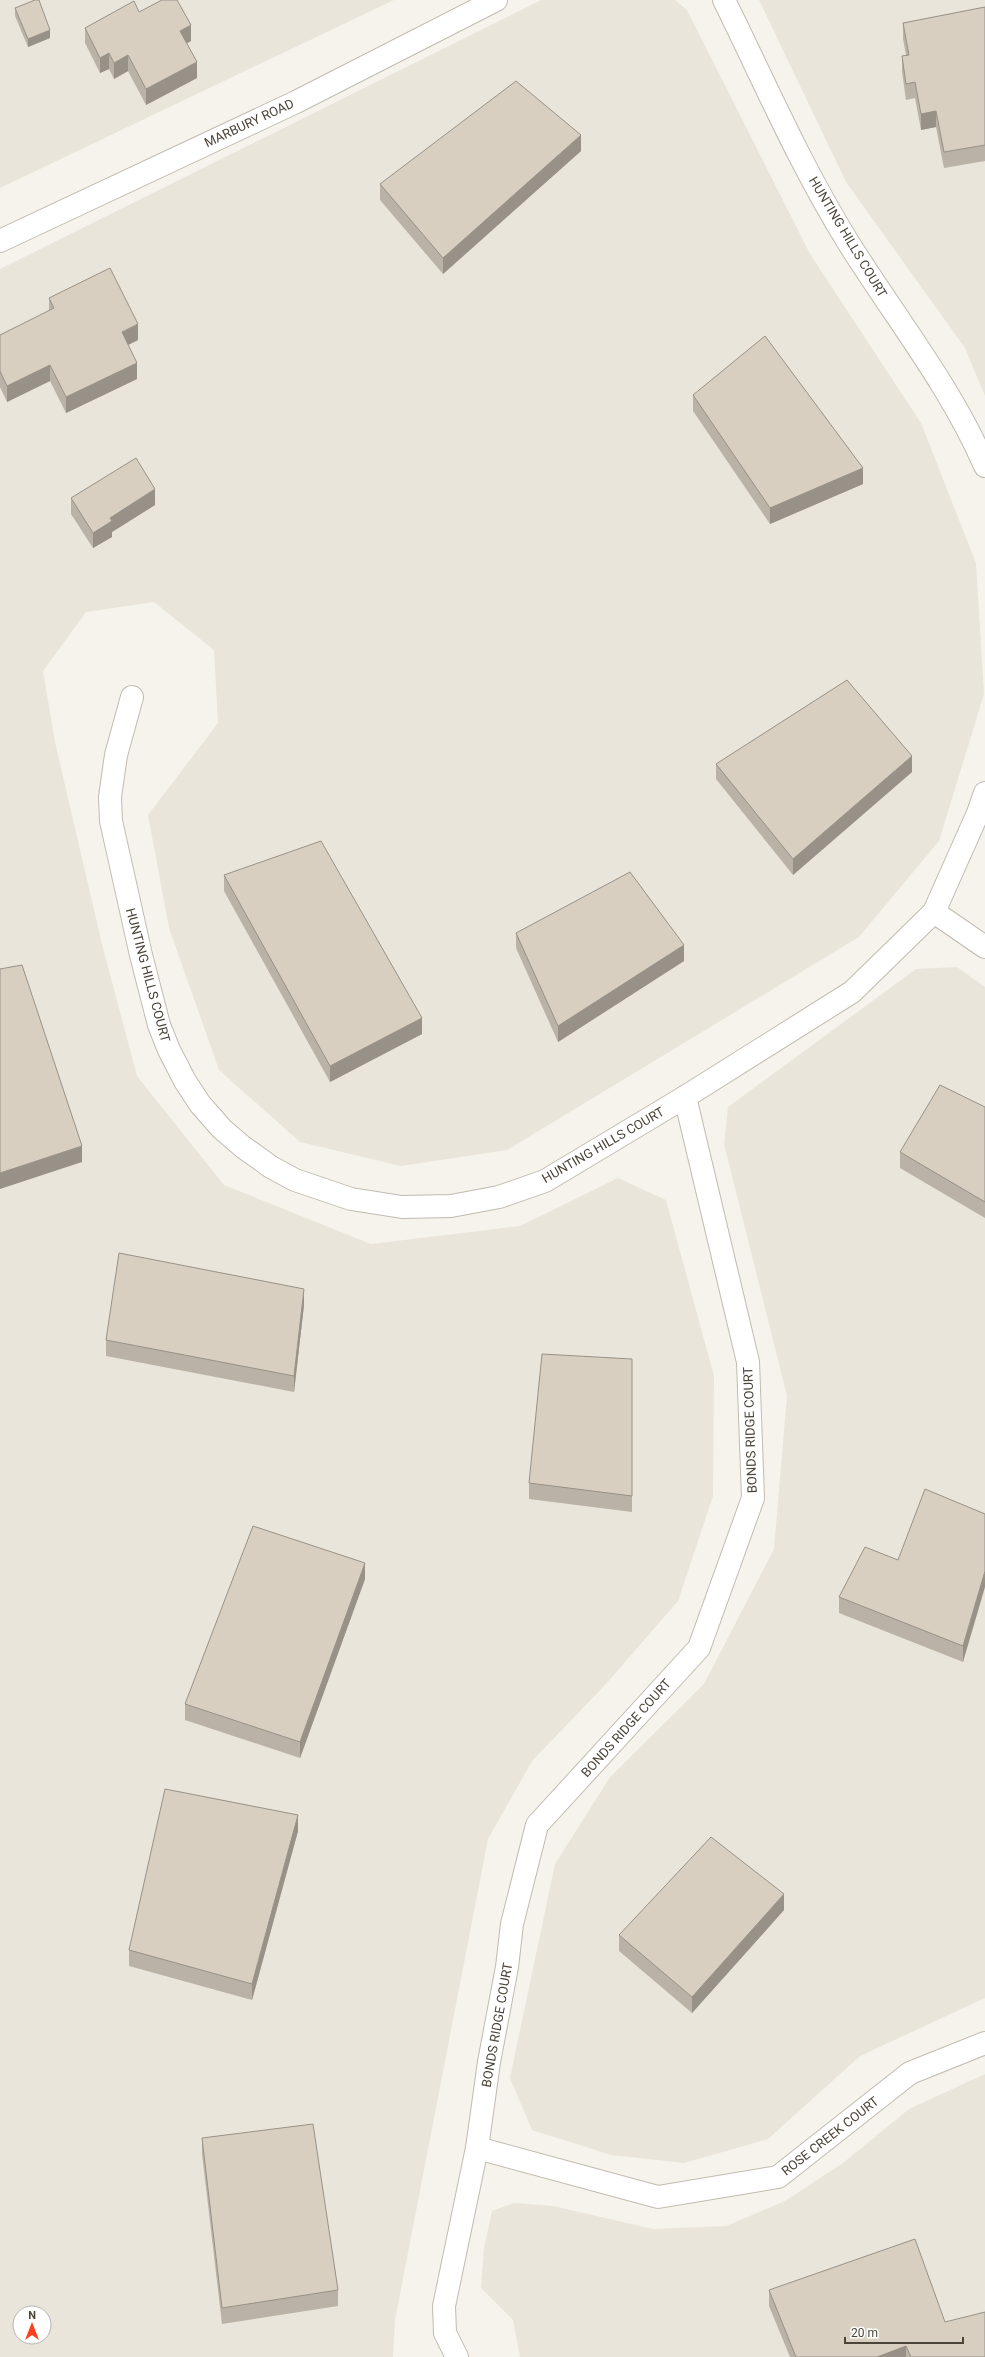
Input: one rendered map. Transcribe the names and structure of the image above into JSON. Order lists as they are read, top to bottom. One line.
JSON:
{"streets":{"street":["MARBURY ROAD","HUNTING HILLS COURT","BONDS RIDGE COURT","ROSE CREEK COURT"]},"crossings":[["HUNTING HILLS COURT","BONDS RIDGE COURT"],["BONDS RIDGE COURT","ROSE CREEK COURT"]],"scale_bar":"20 m","north":"top"}
